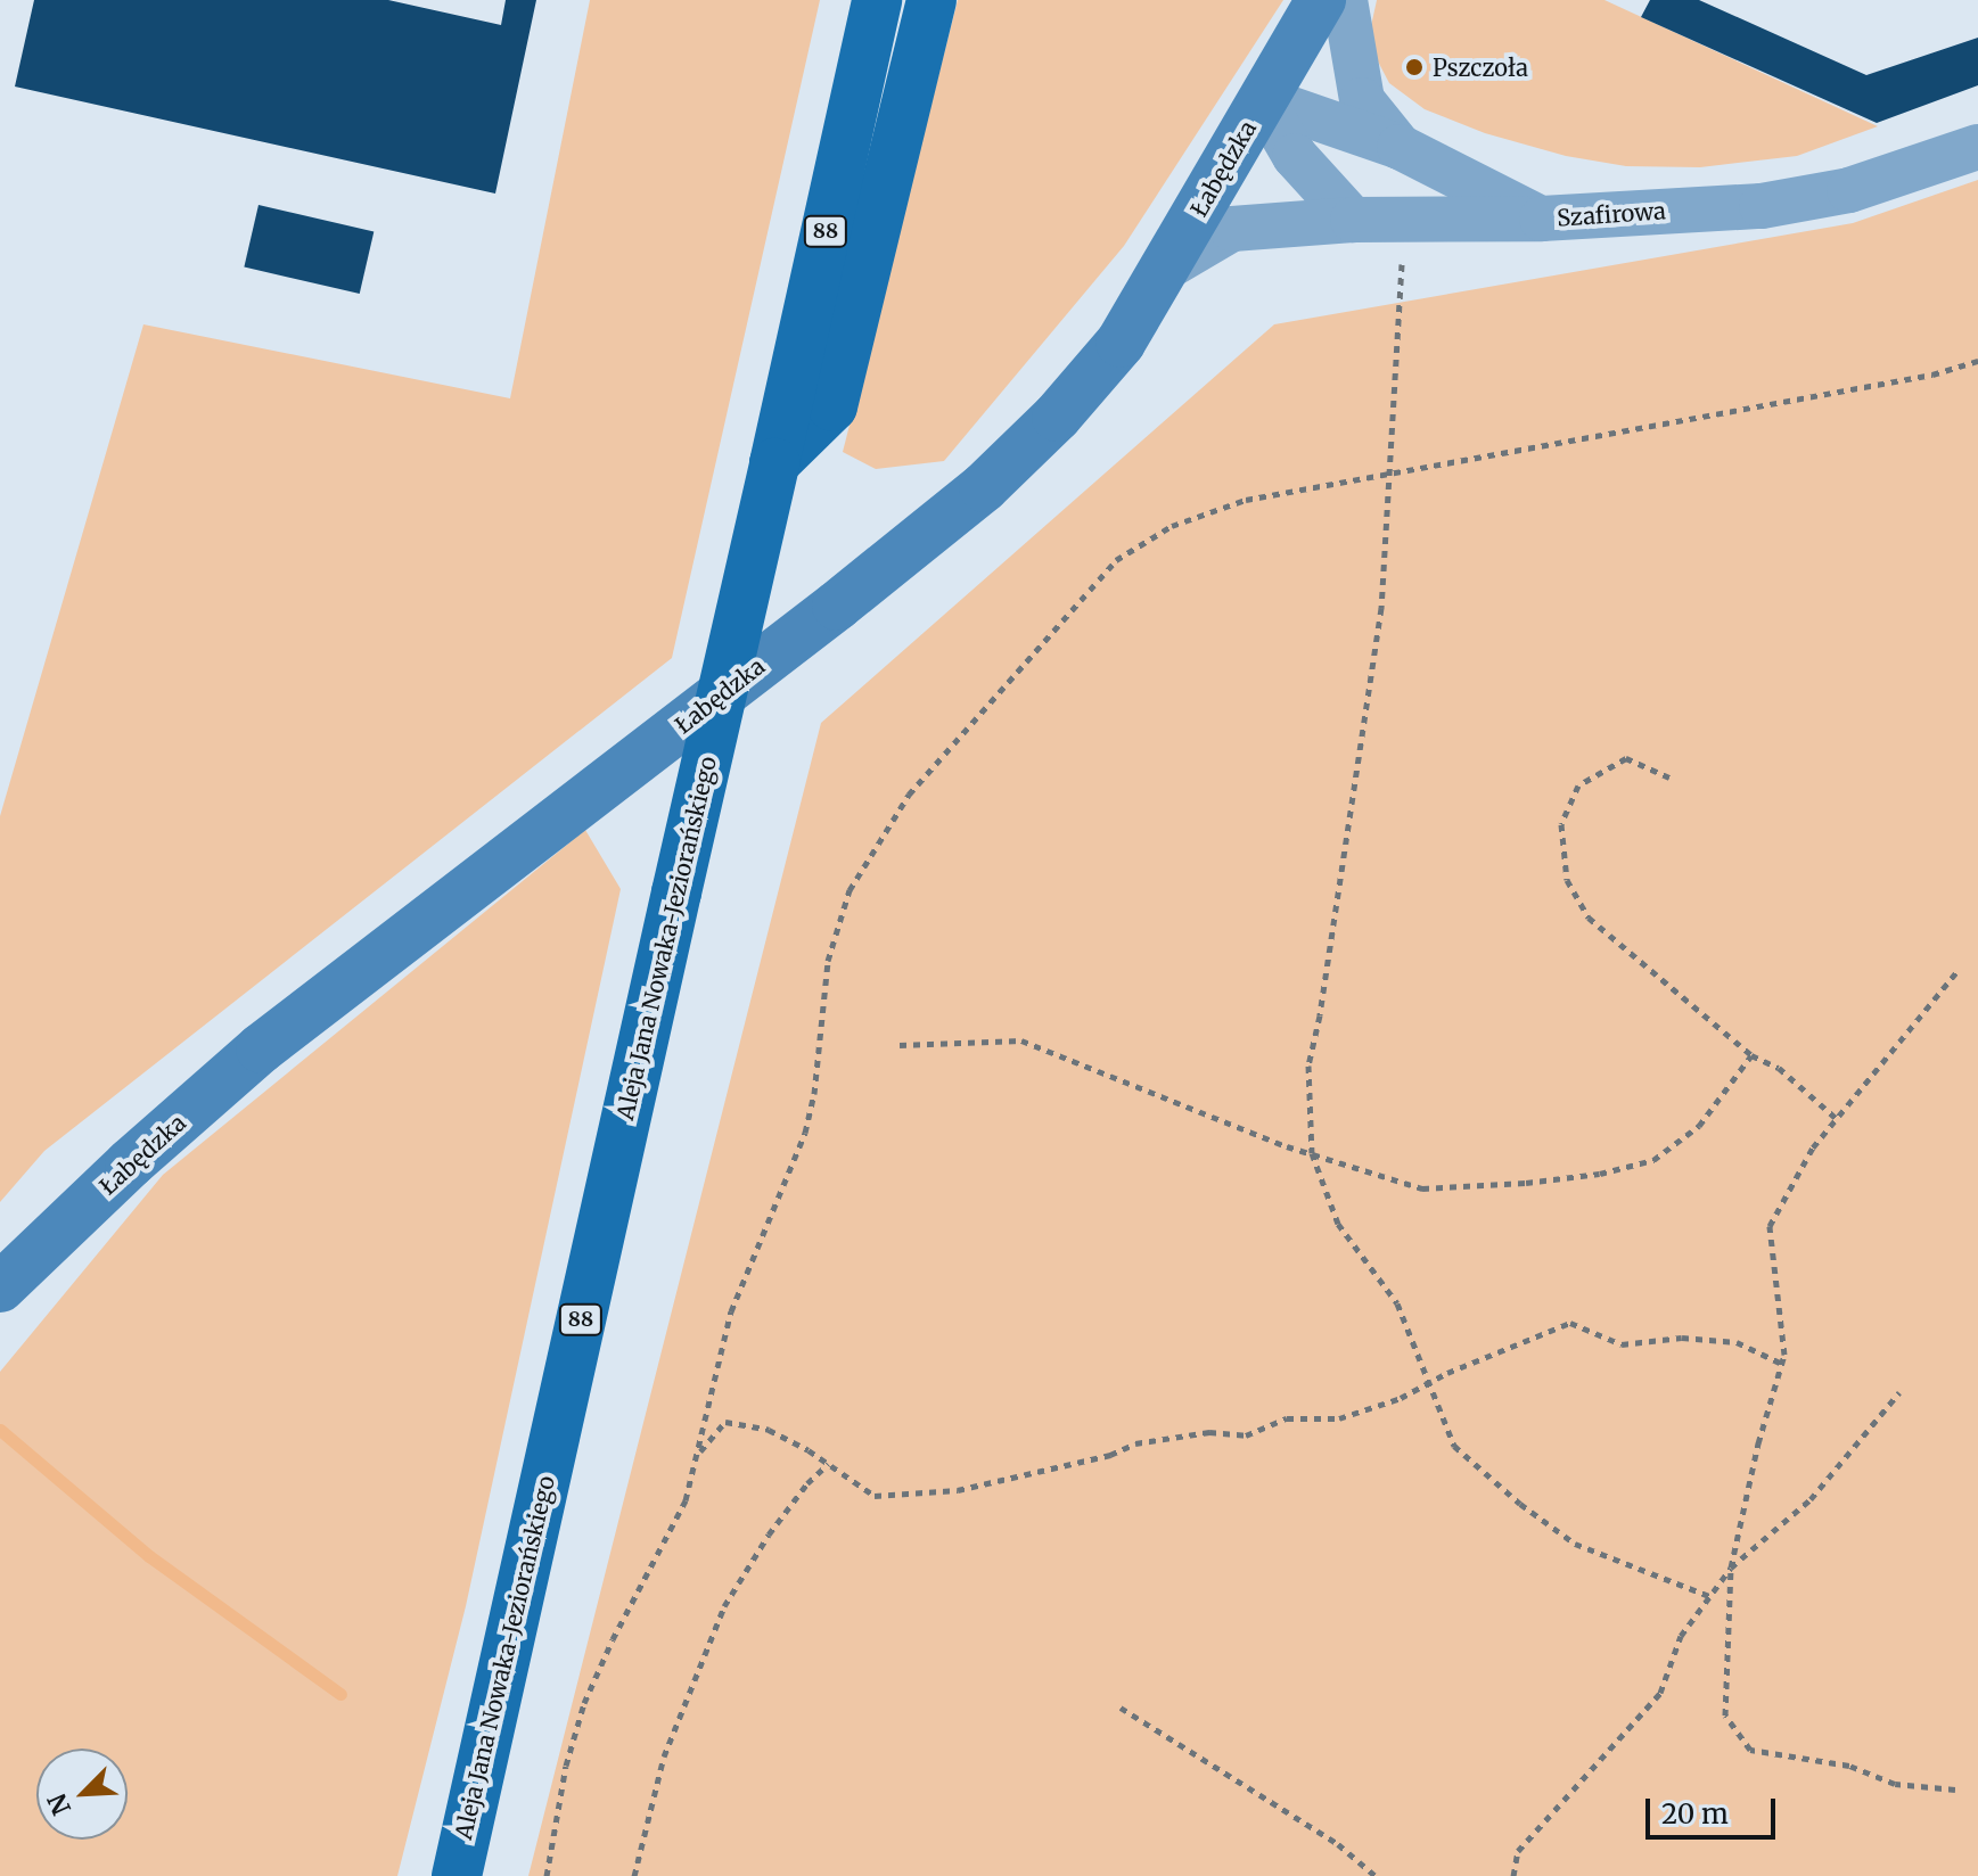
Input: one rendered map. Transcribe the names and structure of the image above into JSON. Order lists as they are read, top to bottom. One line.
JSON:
{"streets":{"main road":["88","Aleja Jana Nowaka-Jeziorańskiego"],"street":["Łabędzka","Szafirowa"]},"crossings":[["Łabędzka","Szafirowa"]],"places":["Pszczoła"],"scale_bar":"20 m","north":"bottom left"}
